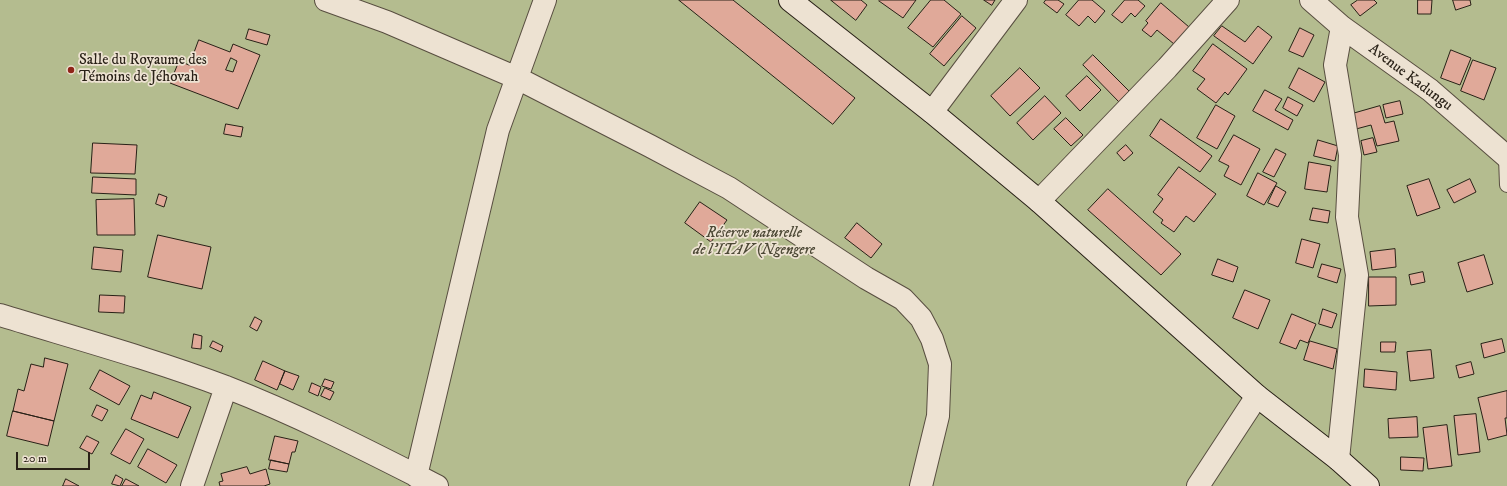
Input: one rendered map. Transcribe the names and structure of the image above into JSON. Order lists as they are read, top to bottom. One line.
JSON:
{"streets":{"street":["Avenue Kadungu"]},"parks":["Réserve naturelle de l'ITAV (Ngengere"],"places":["Salle du Royaume des Témoins de Jéhovah"],"scale_bar":"20 m"}
